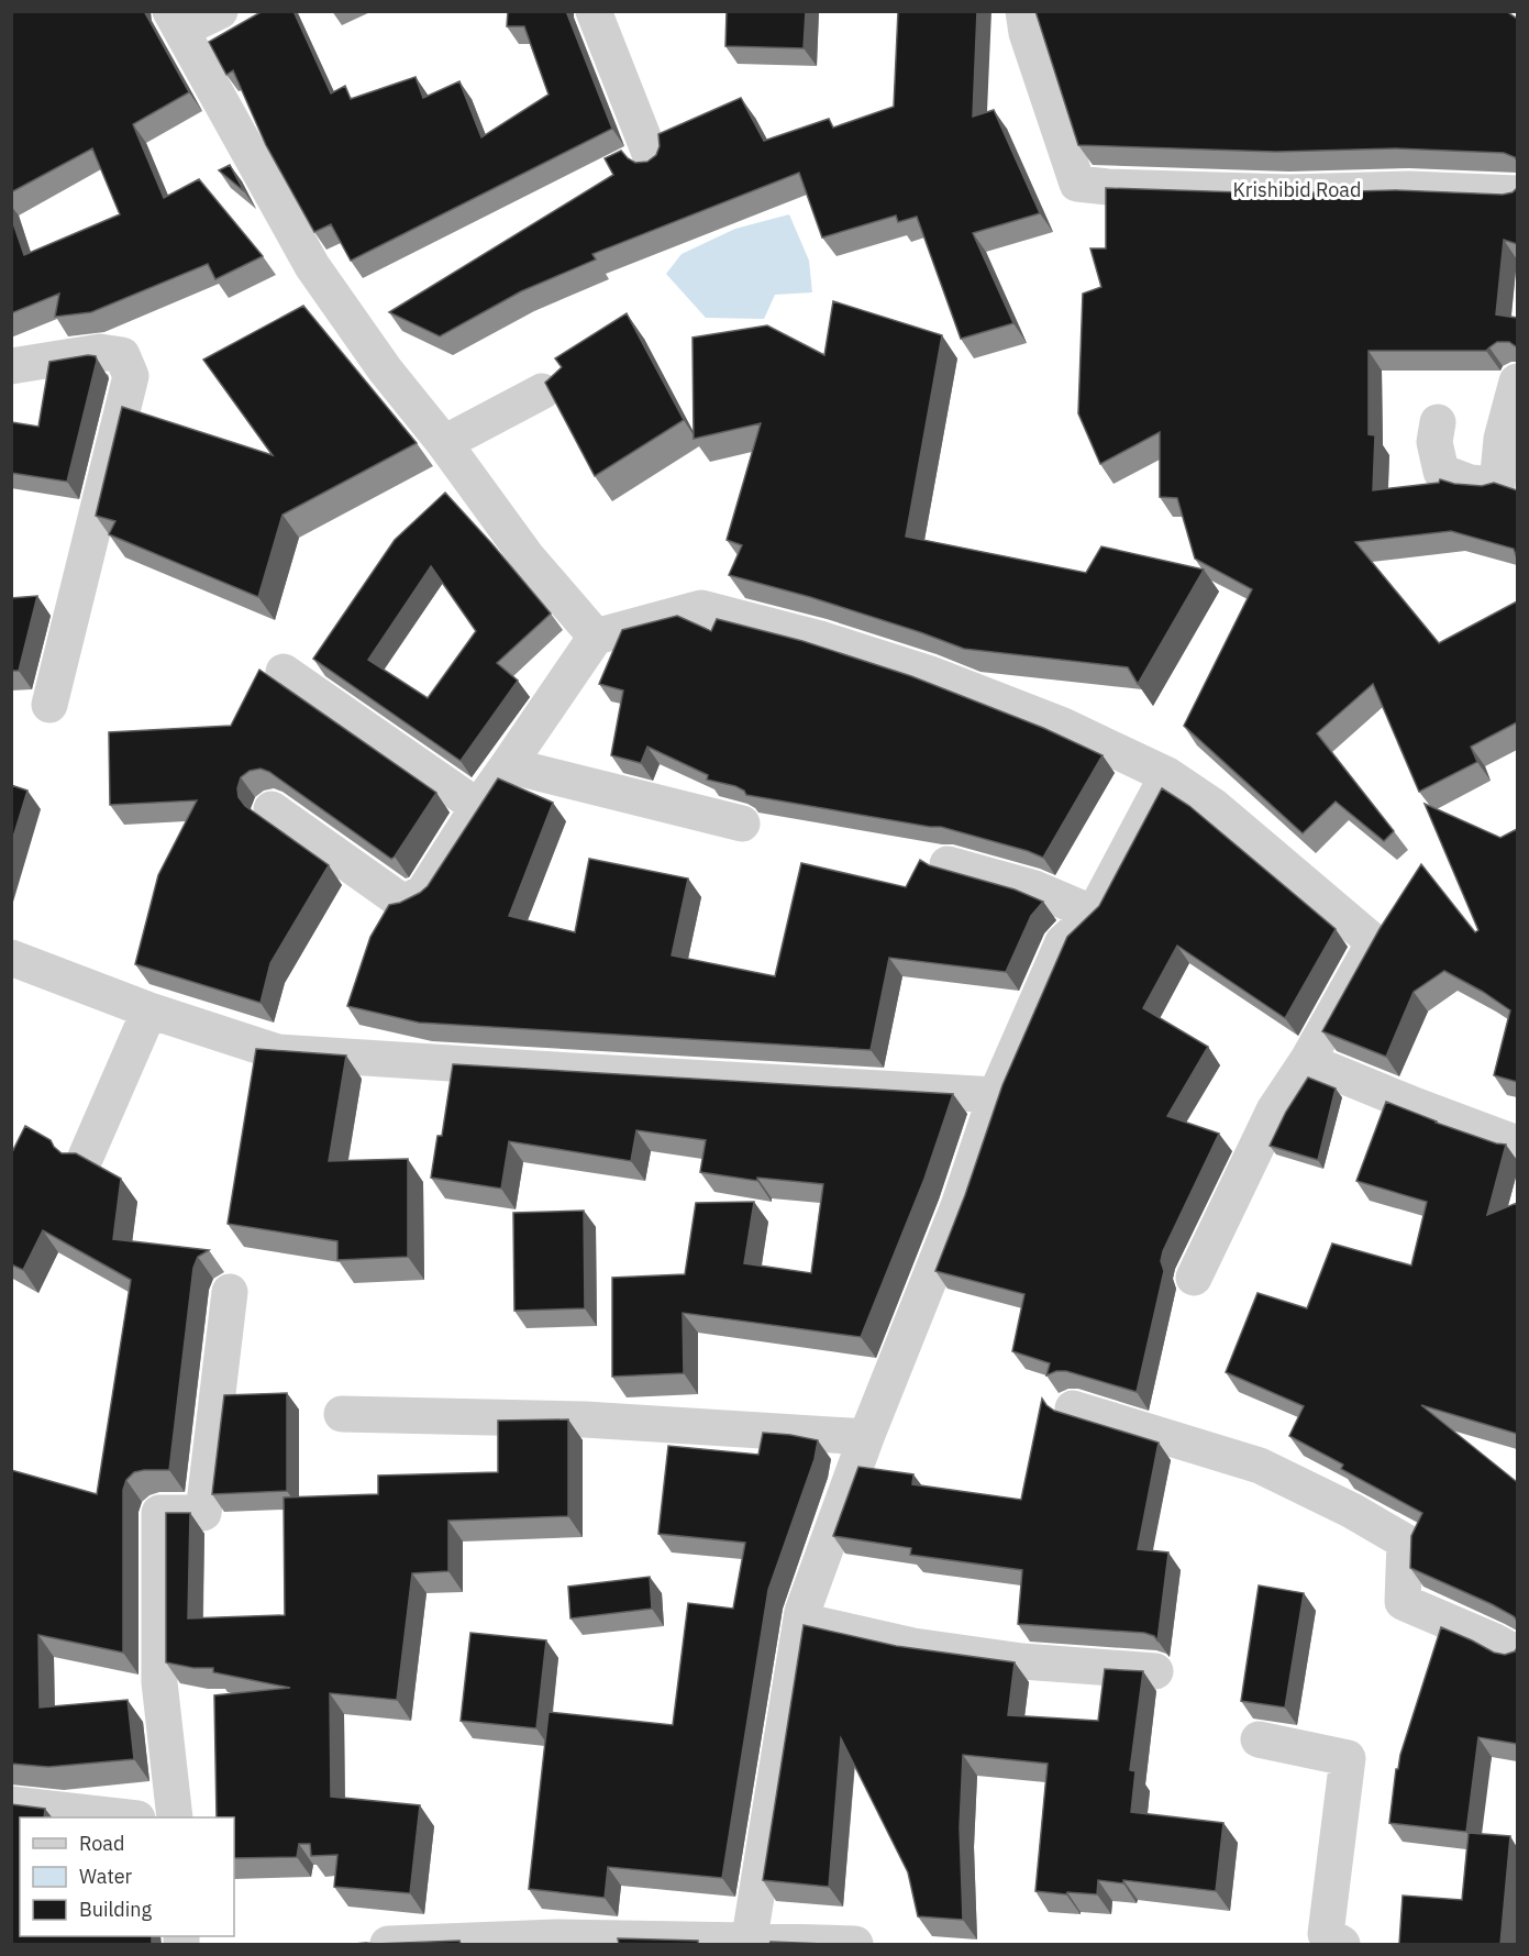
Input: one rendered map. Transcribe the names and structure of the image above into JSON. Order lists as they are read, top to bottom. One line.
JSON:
{"streets":{"street":["Krishibid Road"]},"legend":["Road","Water","Building"]}
